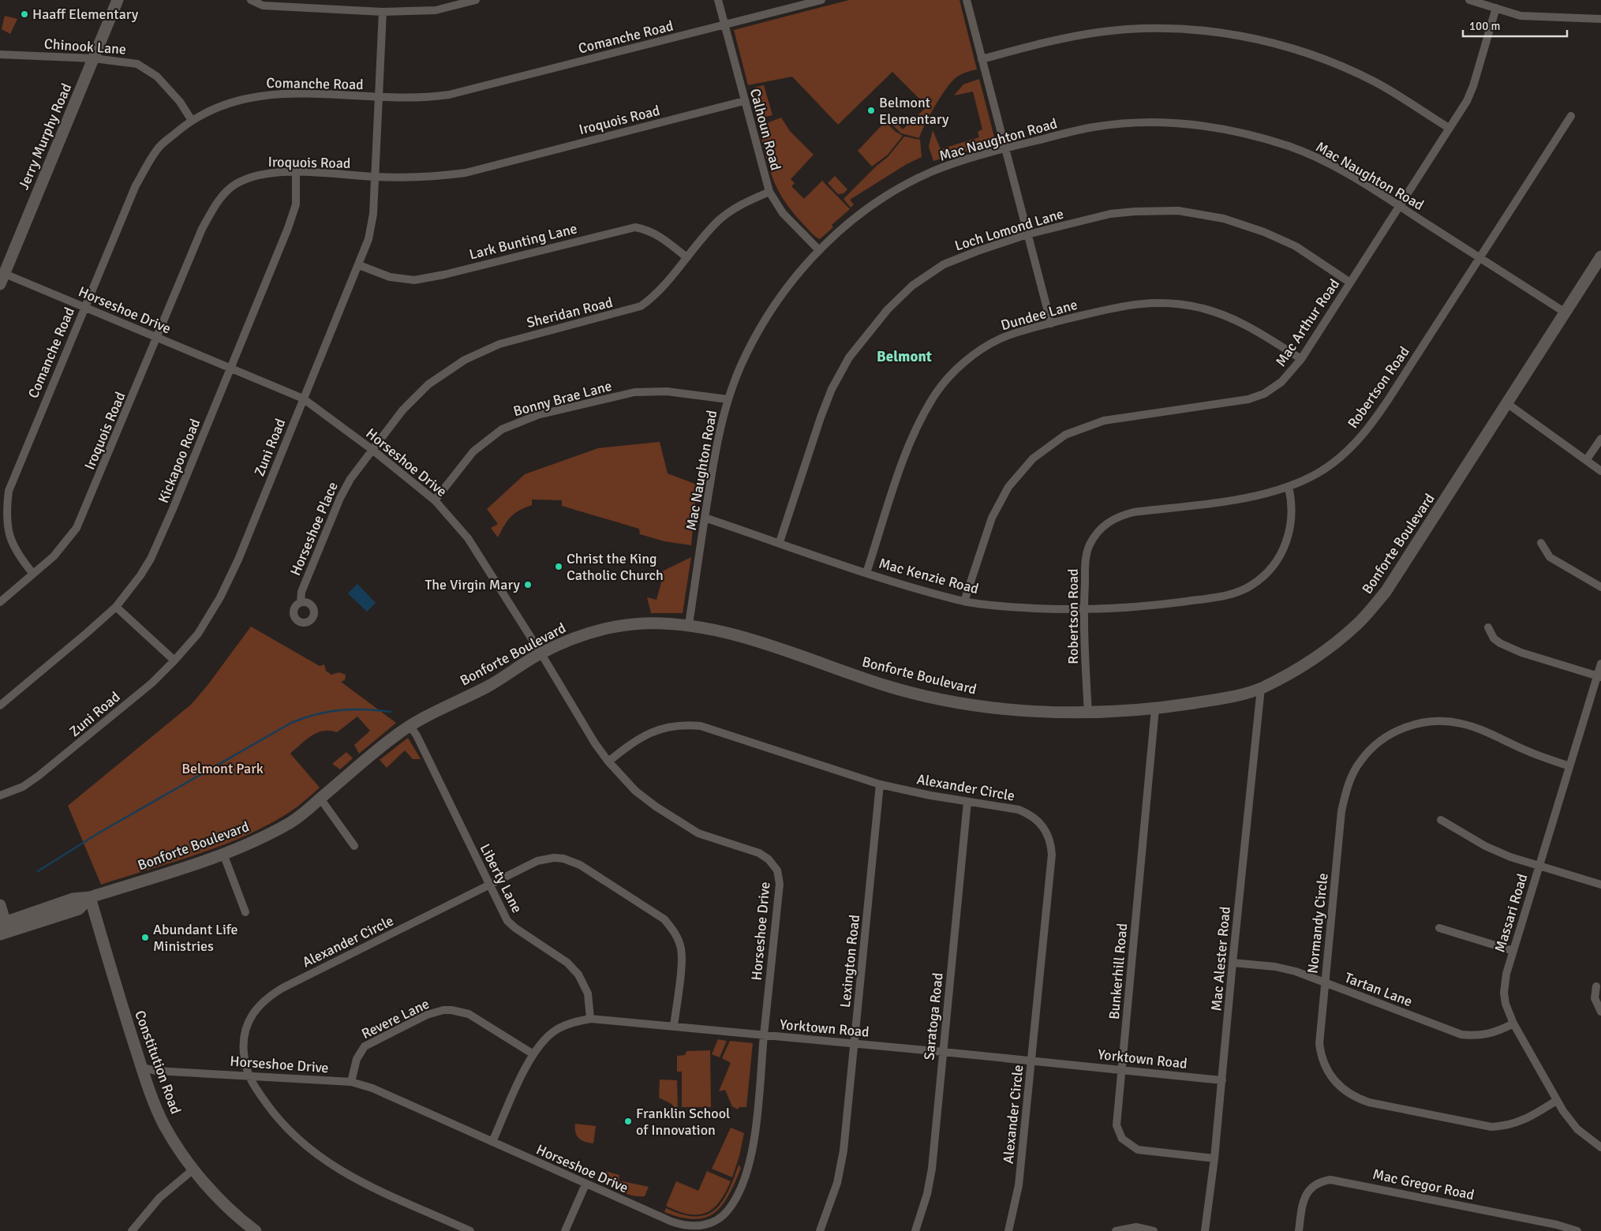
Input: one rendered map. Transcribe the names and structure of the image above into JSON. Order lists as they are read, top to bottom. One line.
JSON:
{"streets":{"main road":["Jerry Murphy Road","Bonforte Boulevard","Constitution Road"],"street":["Comanche Road","Chinook Lane","Iroquois Road","Calhoun Road","Mac Naughton Road","Loch Lomond Lane","Lark Bunting Lane","Horseshoe Drive","Sheridan Road","Dundee Lane","Mac Arthur Road","Robertson Road","Bonny Brae Lane","Zuni Road","Kickapoo Road","Horseshoe Place","Mac Kenzie Road","Alexander Circle","Liberty Lane","Massari Road","Normandy Circle","Mac Alester Road","Lexington Road","Bunkerhill Road","Tartan Lane","Saratoga Road","Revere Lane","Yorktown Road","Mac Gregor Road"]},"crossings":[["Comanche Road","Chinook Lane"],["Comanche Road","Iroquois Road"],["Comanche Road","Calhoun Road"],["Comanche Road","Horseshoe Drive"],["Comanche Road","Zuni Road"],["Chinook Lane","Jerry Murphy Road"],["Iroquois Road","Calhoun Road"],["Iroquois Road","Horseshoe Drive"],["Iroquois Road","Zuni Road"],["Iroquois Road","Kickapoo Road"],["Calhoun Road","Mac Naughton Road"],["Calhoun Road","Sheridan Road"],["Jerry Murphy Road","Horseshoe Drive"],["Mac Naughton Road","Mac Arthur Road"],["Mac Naughton Road","Robertson Road"],["Mac Naughton Road","Bonny Brae Lane"],["Mac Naughton Road","Bonforte Boulevard"],["Mac Naughton Road","Mac Kenzie Road"],["Loch Lomond Lane","Mac Arthur Road"],["Loch Lomond Lane","Mac Kenzie Road"],["Lark Bunting Lane","Sheridan Road"],["Lark Bunting Lane","Zuni Road"],["Horseshoe Drive","Sheridan Road"],["Horseshoe Drive","Bonny Brae Lane"],["Horseshoe Drive","Zuni Road"],["Horseshoe Drive","Kickapoo Road"],["Horseshoe Drive","Horseshoe Place"],["Horseshoe Drive","Bonforte Boulevard"],["Horseshoe Drive","Alexander Circle"],["Horseshoe Drive","Revere Lane"],["Horseshoe Drive","Yorktown Road"],["Horseshoe Drive","Constitution Road"],["Sheridan Road","Horseshoe Place"],["Dundee Lane","Mac Arthur Road"],["Dundee Lane","Mac Kenzie Road"],["Mac Arthur Road","Mac Kenzie Road"],["Robertson Road","Bonforte Boulevard"],["Robertson Road","Mac Kenzie Road"],["Bonforte Boulevard","Liberty Lane"],["Bonforte Boulevard","Mac Alester Road"],["Bonforte Boulevard","Bunkerhill Road"],["Bonforte Boulevard","Constitution Road"],["Alexander Circle","Liberty Lane"],["Alexander Circle","Lexington Road"],["Alexander Circle","Saratoga Road"],["Alexander Circle","Yorktown Road"],["Liberty Lane","Yorktown Road"],["Massari Road","Normandy Circle"],["Massari Road","Tartan Lane"],["Normandy Circle","Tartan Lane"],["Mac Alester Road","Bunkerhill Road"],["Mac Alester Road","Tartan Lane"],["Mac Alester Road","Yorktown Road"],["Lexington Road","Yorktown Road"],["Bunkerhill Road","Yorktown Road"],["Saratoga Road","Yorktown Road"],["Revere Lane","Yorktown Road"]],"districts":["Belmont"],"parks":["Belmont Park"],"places":["Haaff Elementary","Belmont Elementary","Christ the King Catholic Church","The Virgin Mary","Abundant Life Ministries","Franklin School of Innovation"],"scale_bar":"100 m"}
